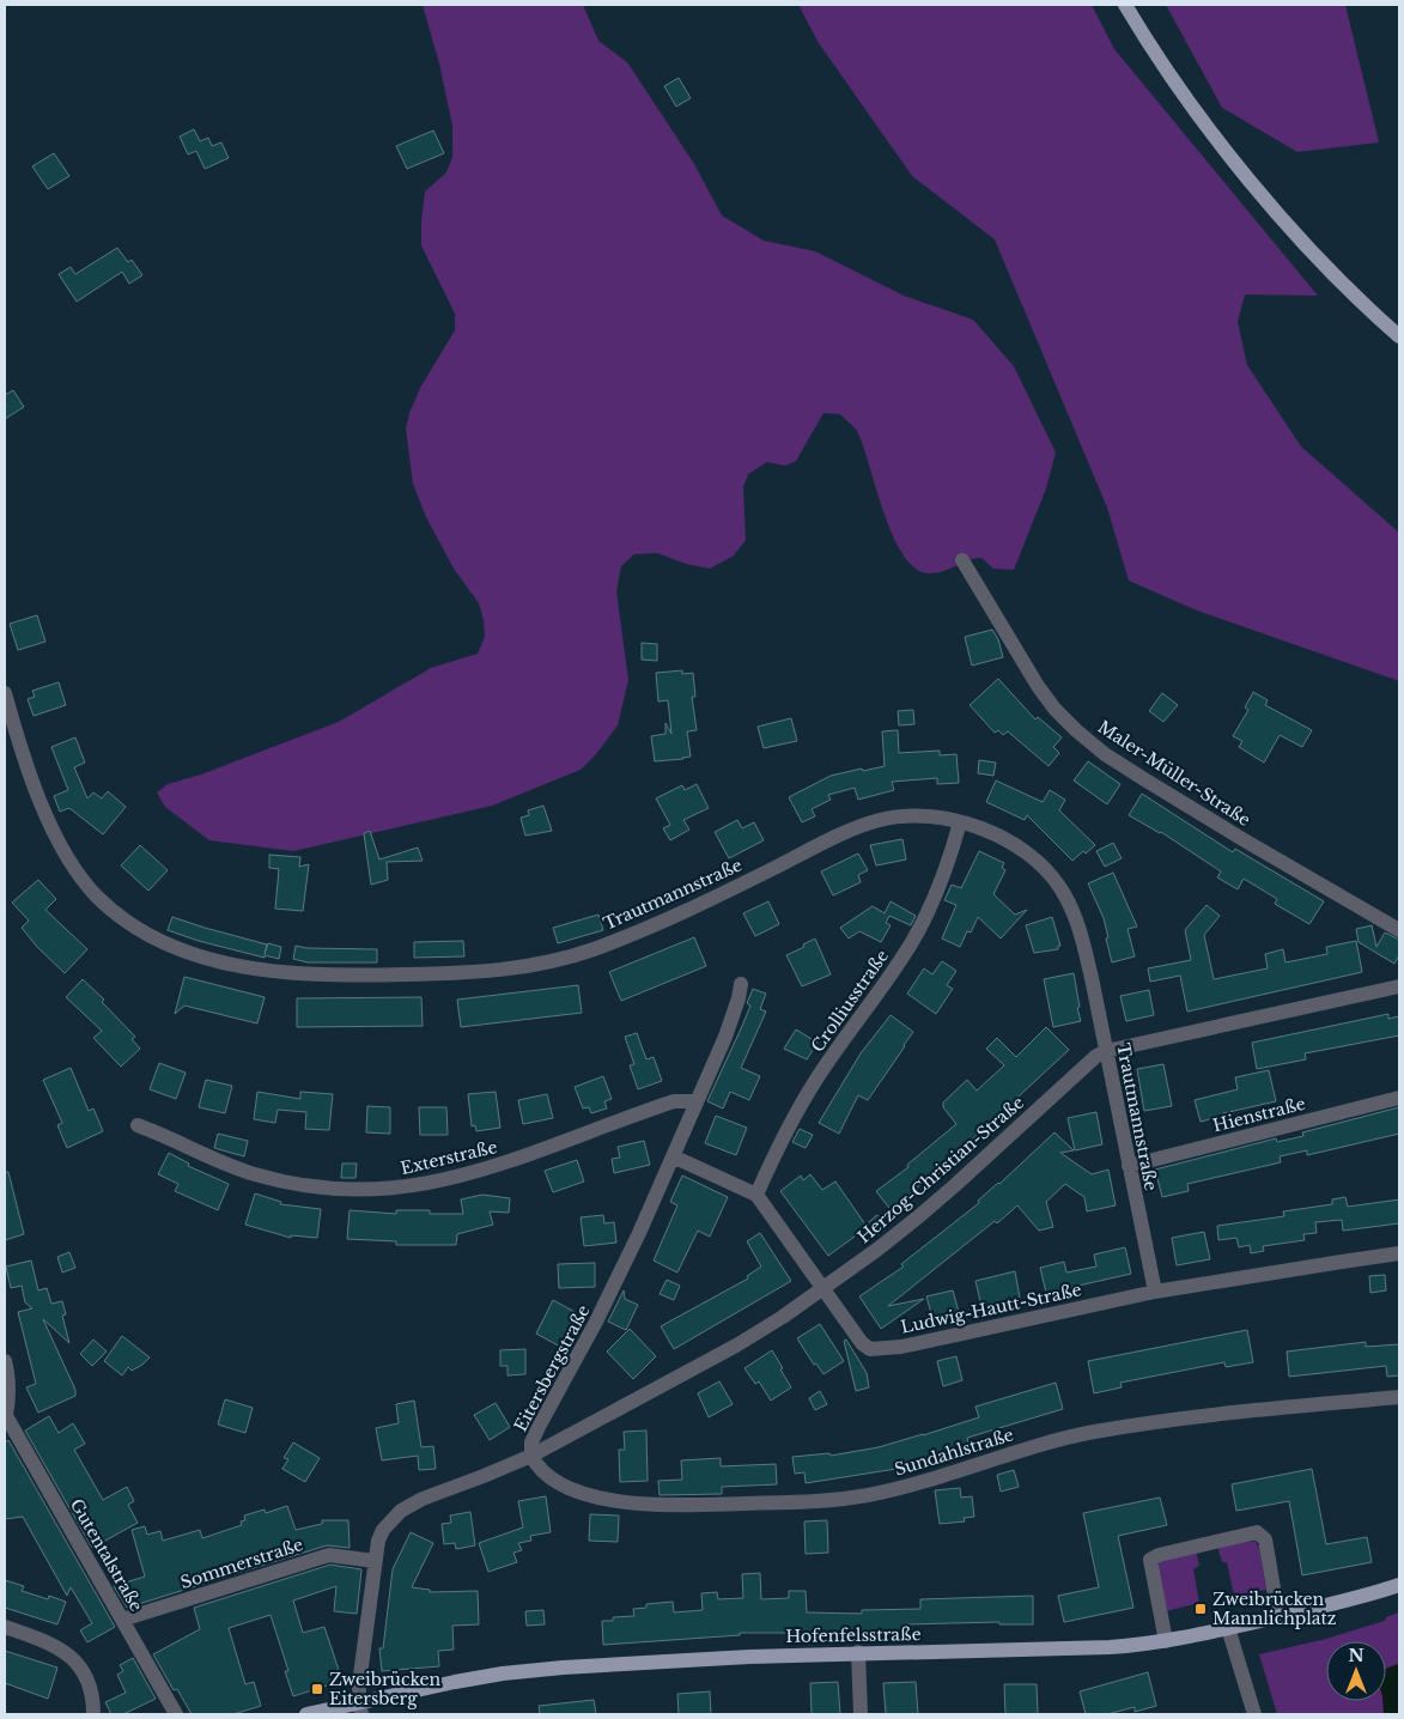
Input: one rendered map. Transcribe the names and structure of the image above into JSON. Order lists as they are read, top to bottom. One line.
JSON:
{"streets":{"main road":["Hofenfelsstraße"],"street":["Maler-Müller-Straße","Trautmannstraße","Crolliusstraße","Hienstraße","Exterstraße","Herzog-Christian-Straße","Ludwig-Hautt-Straße","Eitersbergstraße","Sundahlstraße","Gutentalstraße","Sommerstraße"]},"crossings":[["Trautmannstraße","Crolliusstraße"],["Trautmannstraße","Hienstraße"],["Trautmannstraße","Herzog-Christian-Straße"],["Trautmannstraße","Ludwig-Hautt-Straße"],["Crolliusstraße","Ludwig-Hautt-Straße"],["Exterstraße","Eitersbergstraße"],["Herzog-Christian-Straße","Ludwig-Hautt-Straße"],["Herzog-Christian-Straße","Eitersbergstraße"],["Herzog-Christian-Straße","Sundahlstraße"],["Ludwig-Hautt-Straße","Eitersbergstraße"],["Eitersbergstraße","Sundahlstraße"],["Eitersbergstraße","Sommerstraße"],["Eitersbergstraße","Hofenfelsstraße"],["Gutentalstraße","Sommerstraße"]],"places":{"transit":["Zweibrücken Mannlichplatz","Zweibrücken Eitersberg"]},"north":"top"}
